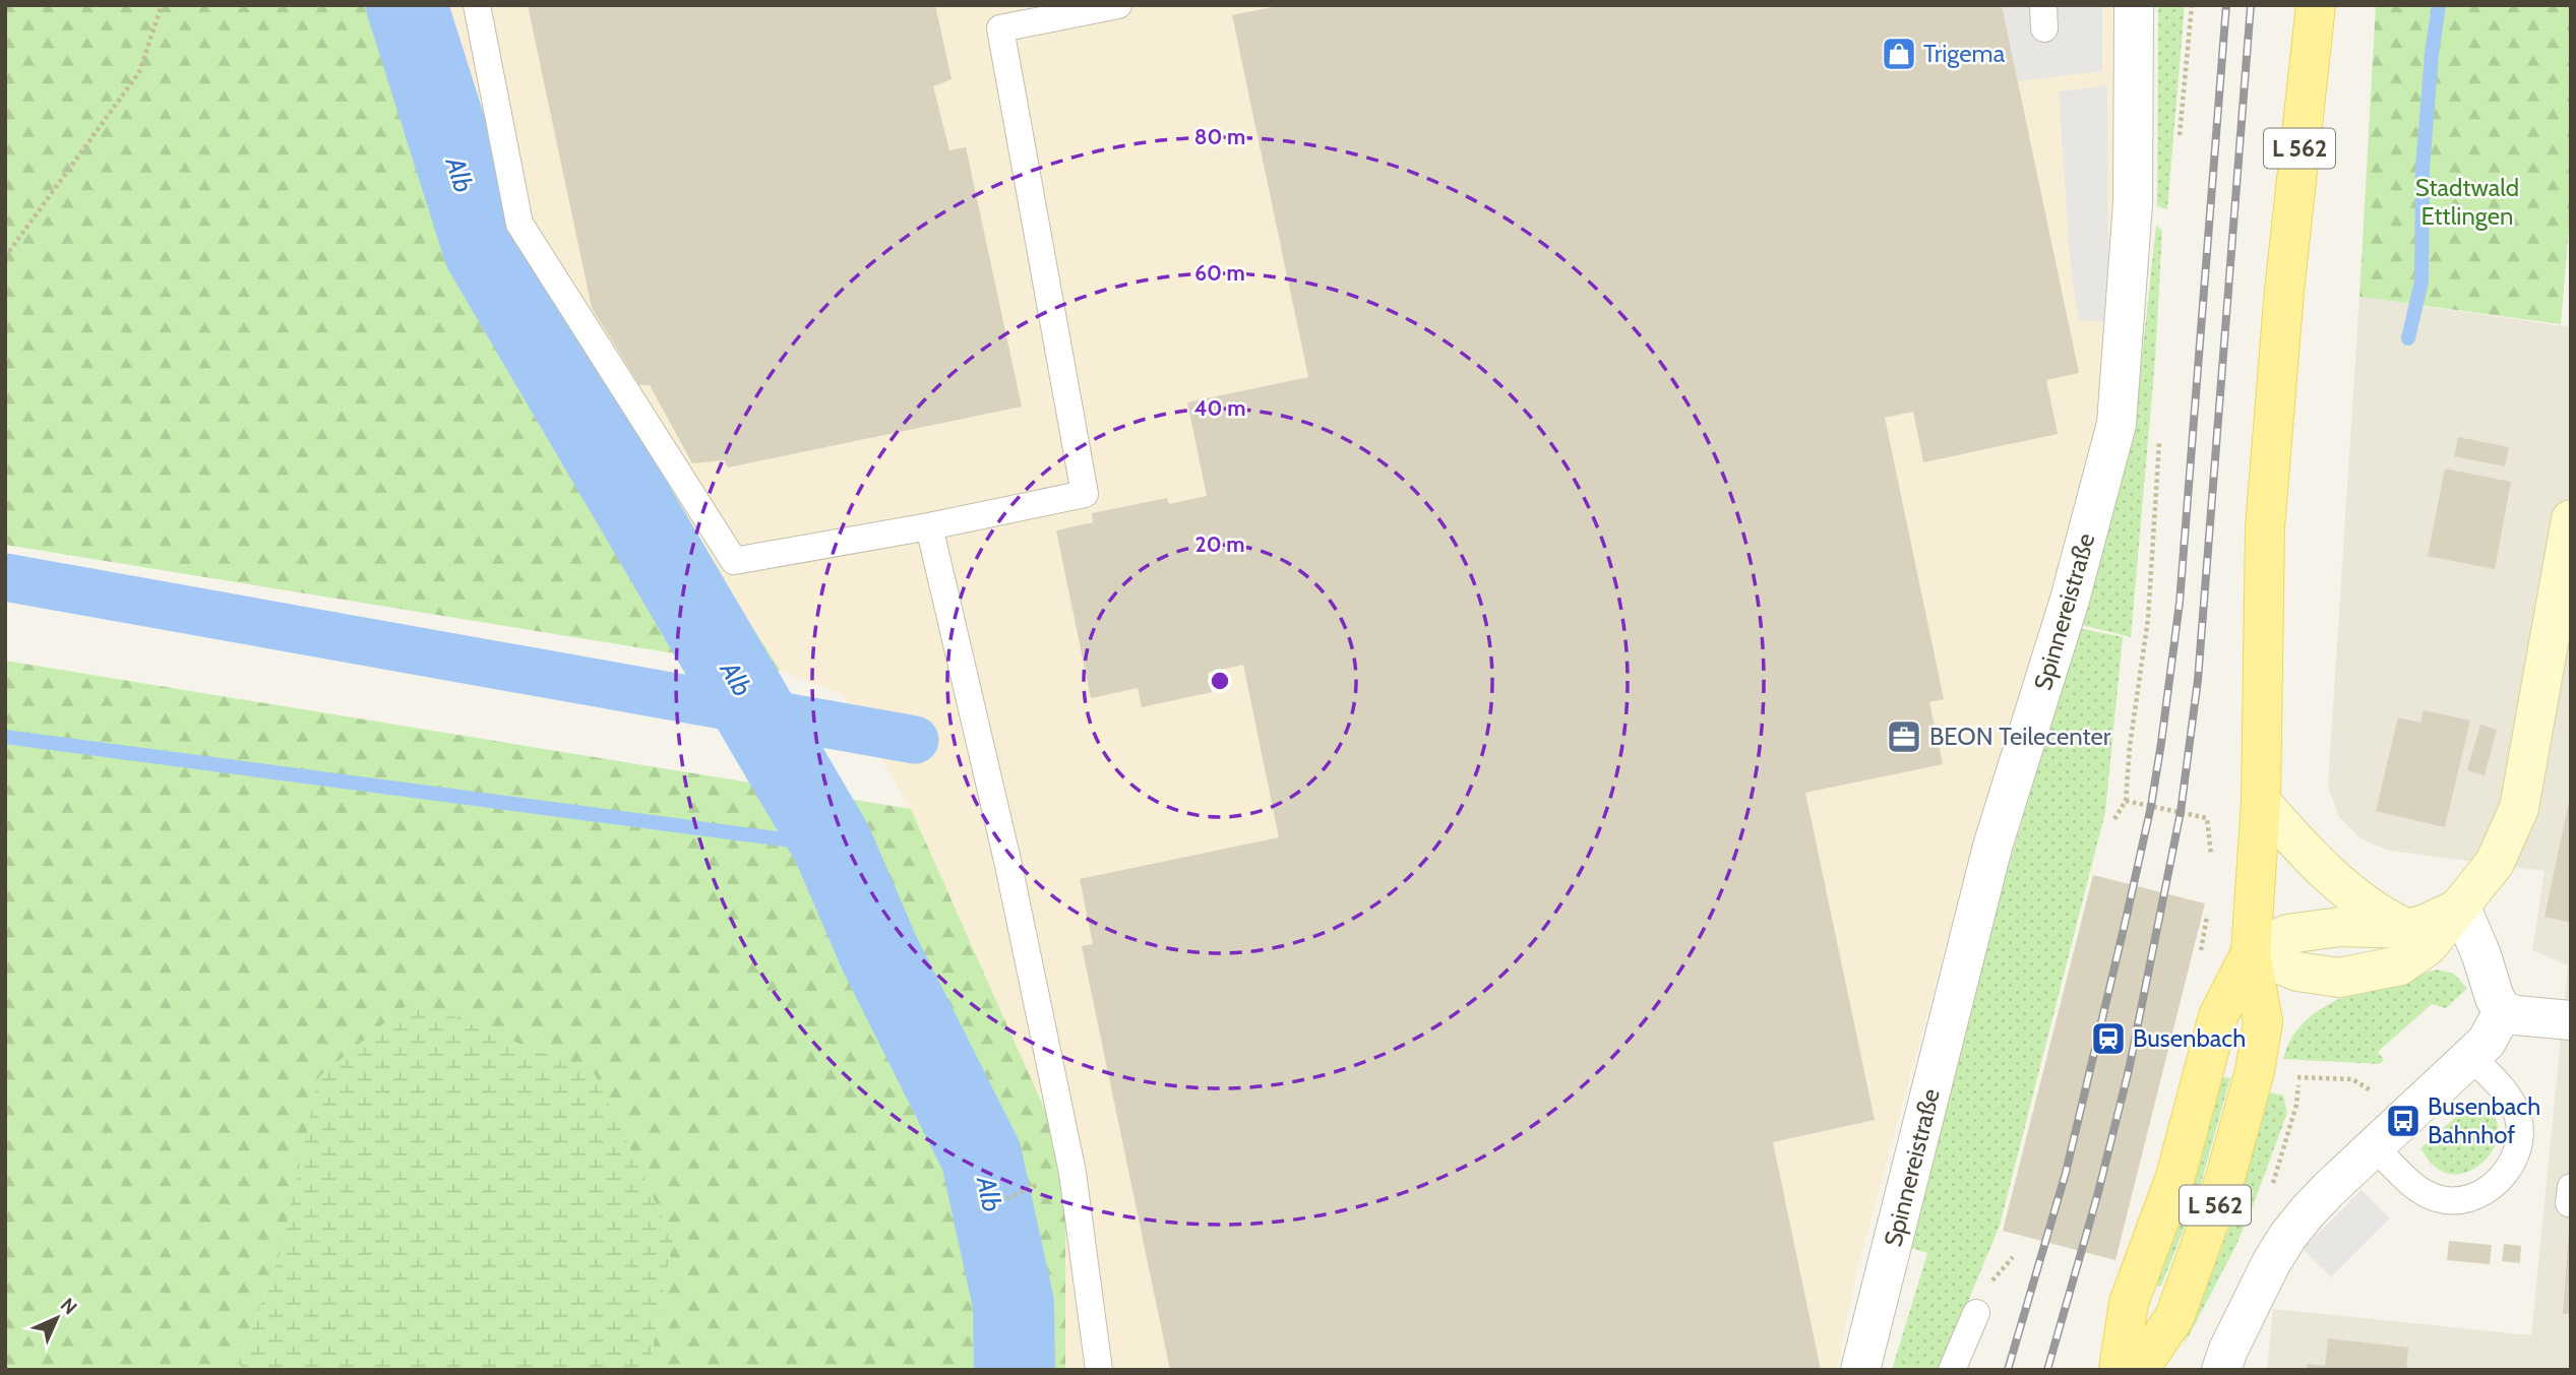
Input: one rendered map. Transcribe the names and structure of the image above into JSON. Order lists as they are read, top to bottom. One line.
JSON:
{"streets":{"main road":["L 562"],"street":["Spinnereistraße"]},"water":["Alb"],"parks":["Stadtwald Ettlingen"],"places":{"shop":["Trigema"],"office":["BEON Teilecenter"],"station":["Busenbach"],"bus stop":["Busenbach Bahnhof"]},"north":"top right","rings":["80 m","60 m","40 m","20 m"]}
